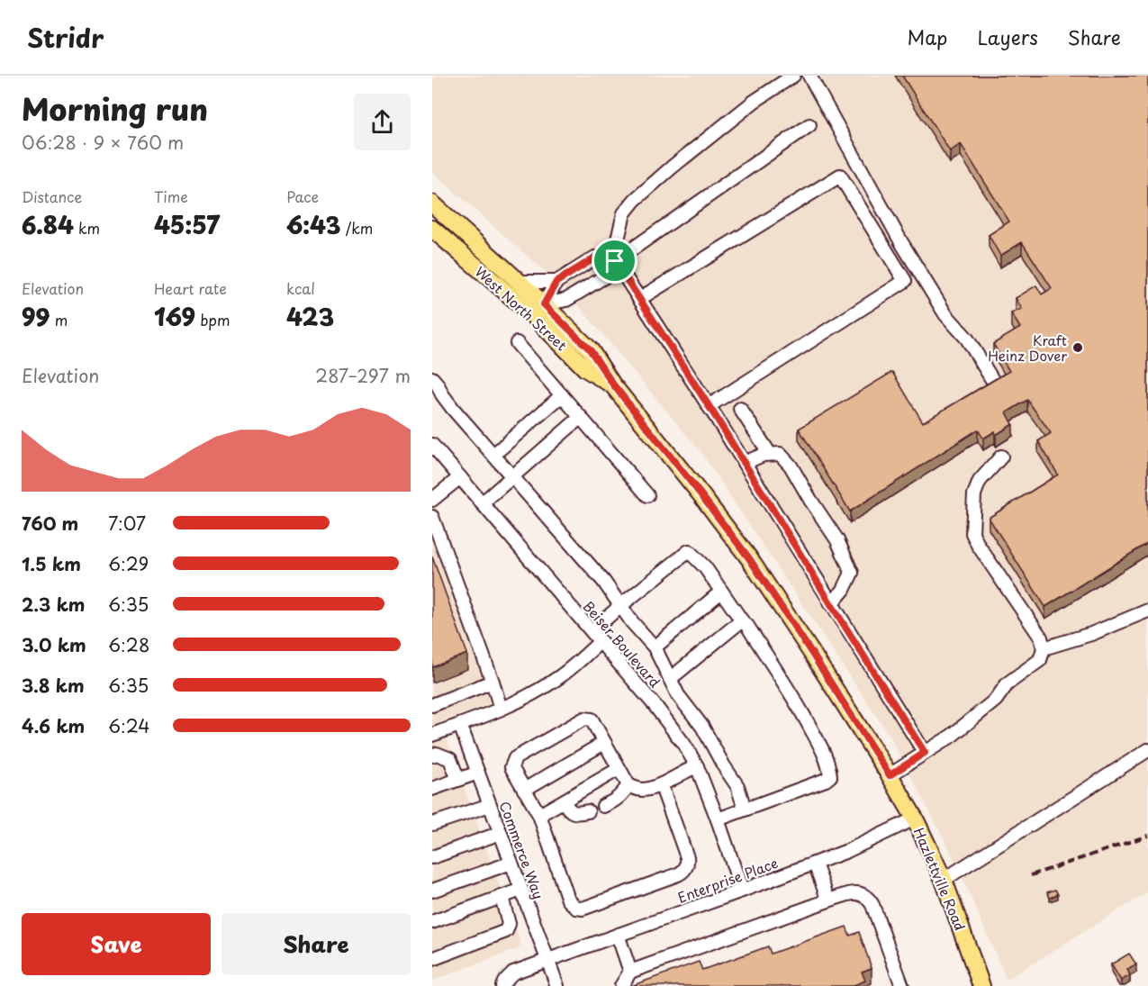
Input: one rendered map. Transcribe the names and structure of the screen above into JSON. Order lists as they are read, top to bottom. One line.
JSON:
{"streets":{"main road":["West North Street","Hazlettville Road"],"street":["Beiser Boulevard","Commerce Way","Enterprise Place"]},"crossings":[["West North Street","Hazlettville Road"],["Beiser Boulevard","Enterprise Place"],["Commerce Way","Enterprise Place"],["Hazlettville Road","Enterprise Place"]],"places":["Kraft Heinz Dover"],"page":{"header":"Stridr","nav":["Map","Layers","Share"],"heading":["Morning run","06:28 · 9 × 760 m"],"stats":[["Distance","6.84 km"],["Time","45:57"],["Pace","6:43 /km"],["Elevation","99 m"],["Heart rate","169 bpm"],["kcal","423"]],"chart":["Elevation","287–297 m"],"list":[{"name":"760 m","note":"7:07"},{"name":"1.5 km","note":"6:29"},{"name":"2.3 km","note":"6:35"},{"name":"3.0 km","note":"6:28"},{"name":"3.8 km","note":"6:35"},{"name":"4.6 km","note":"6:24"}],"buttons":["Save","Share"]}}
